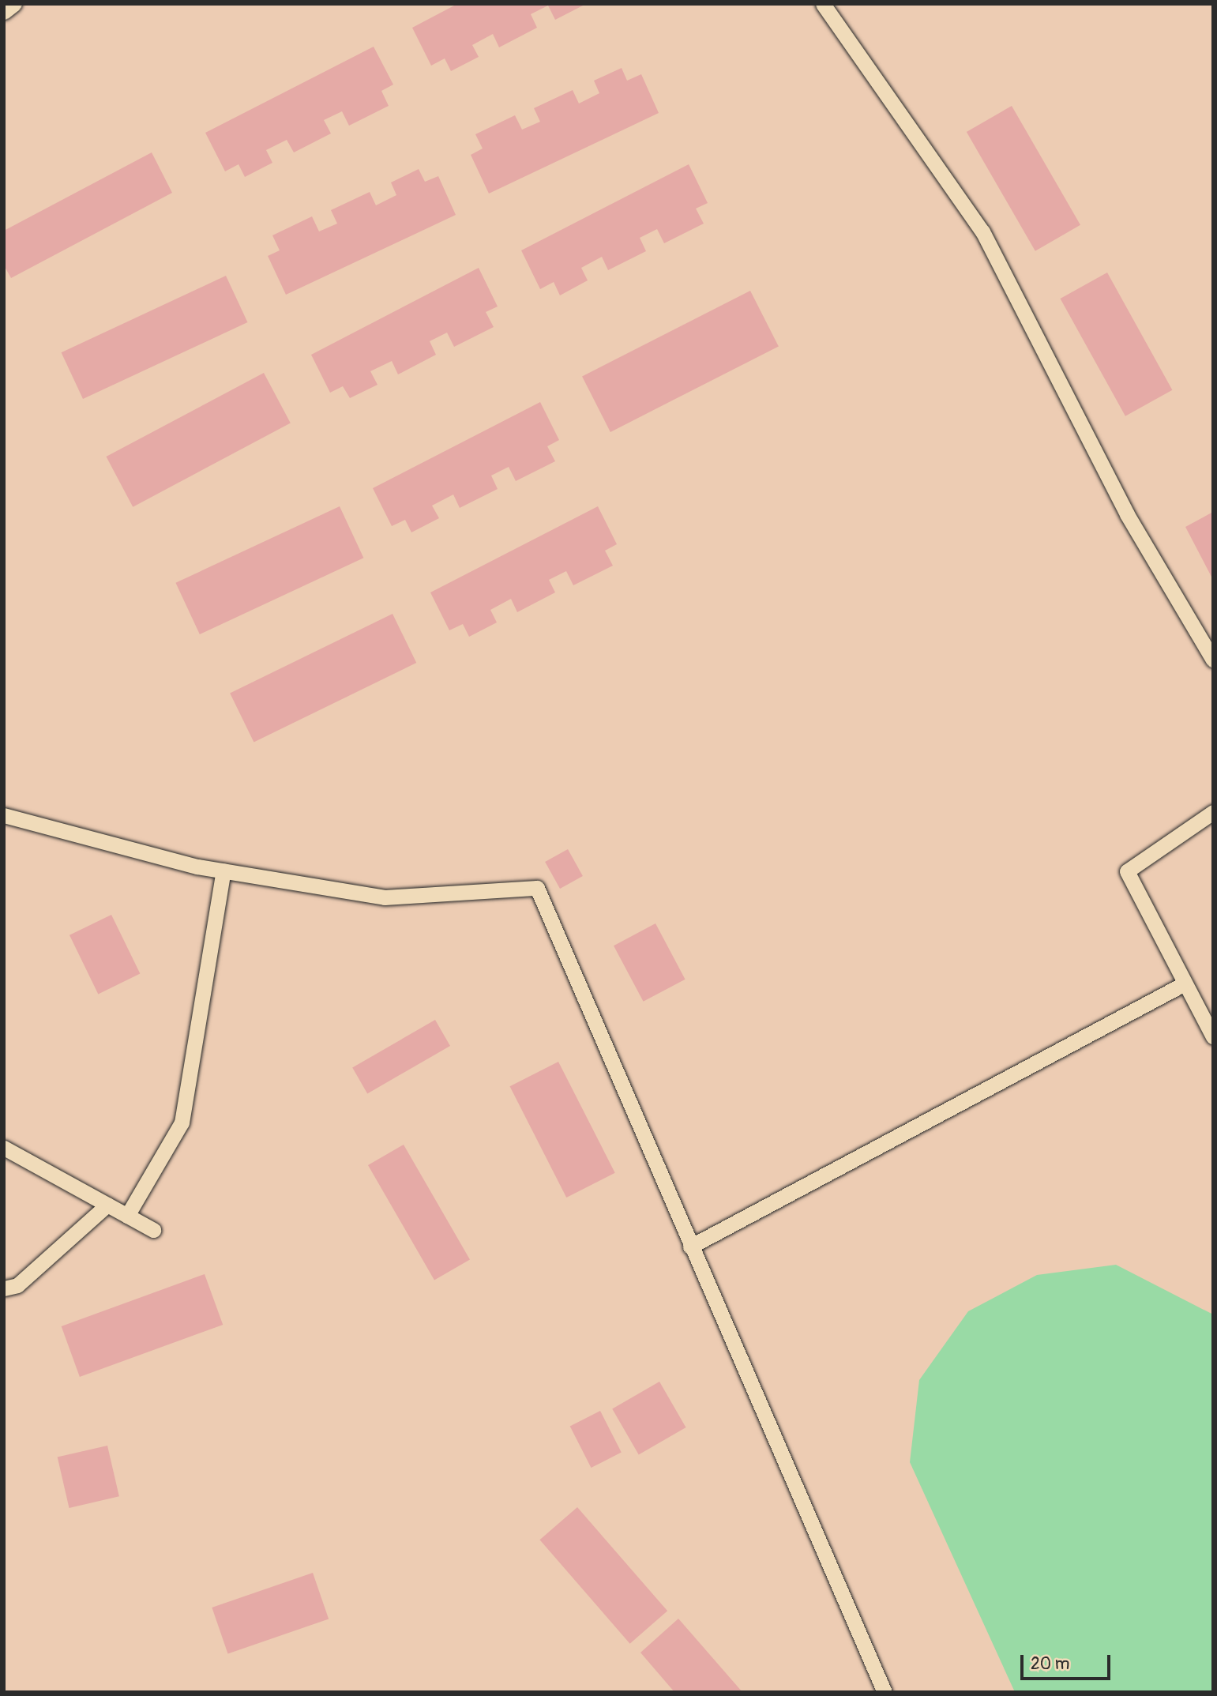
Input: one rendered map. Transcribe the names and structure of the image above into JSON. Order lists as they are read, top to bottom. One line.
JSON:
{"scale_bar":"20 m"}
